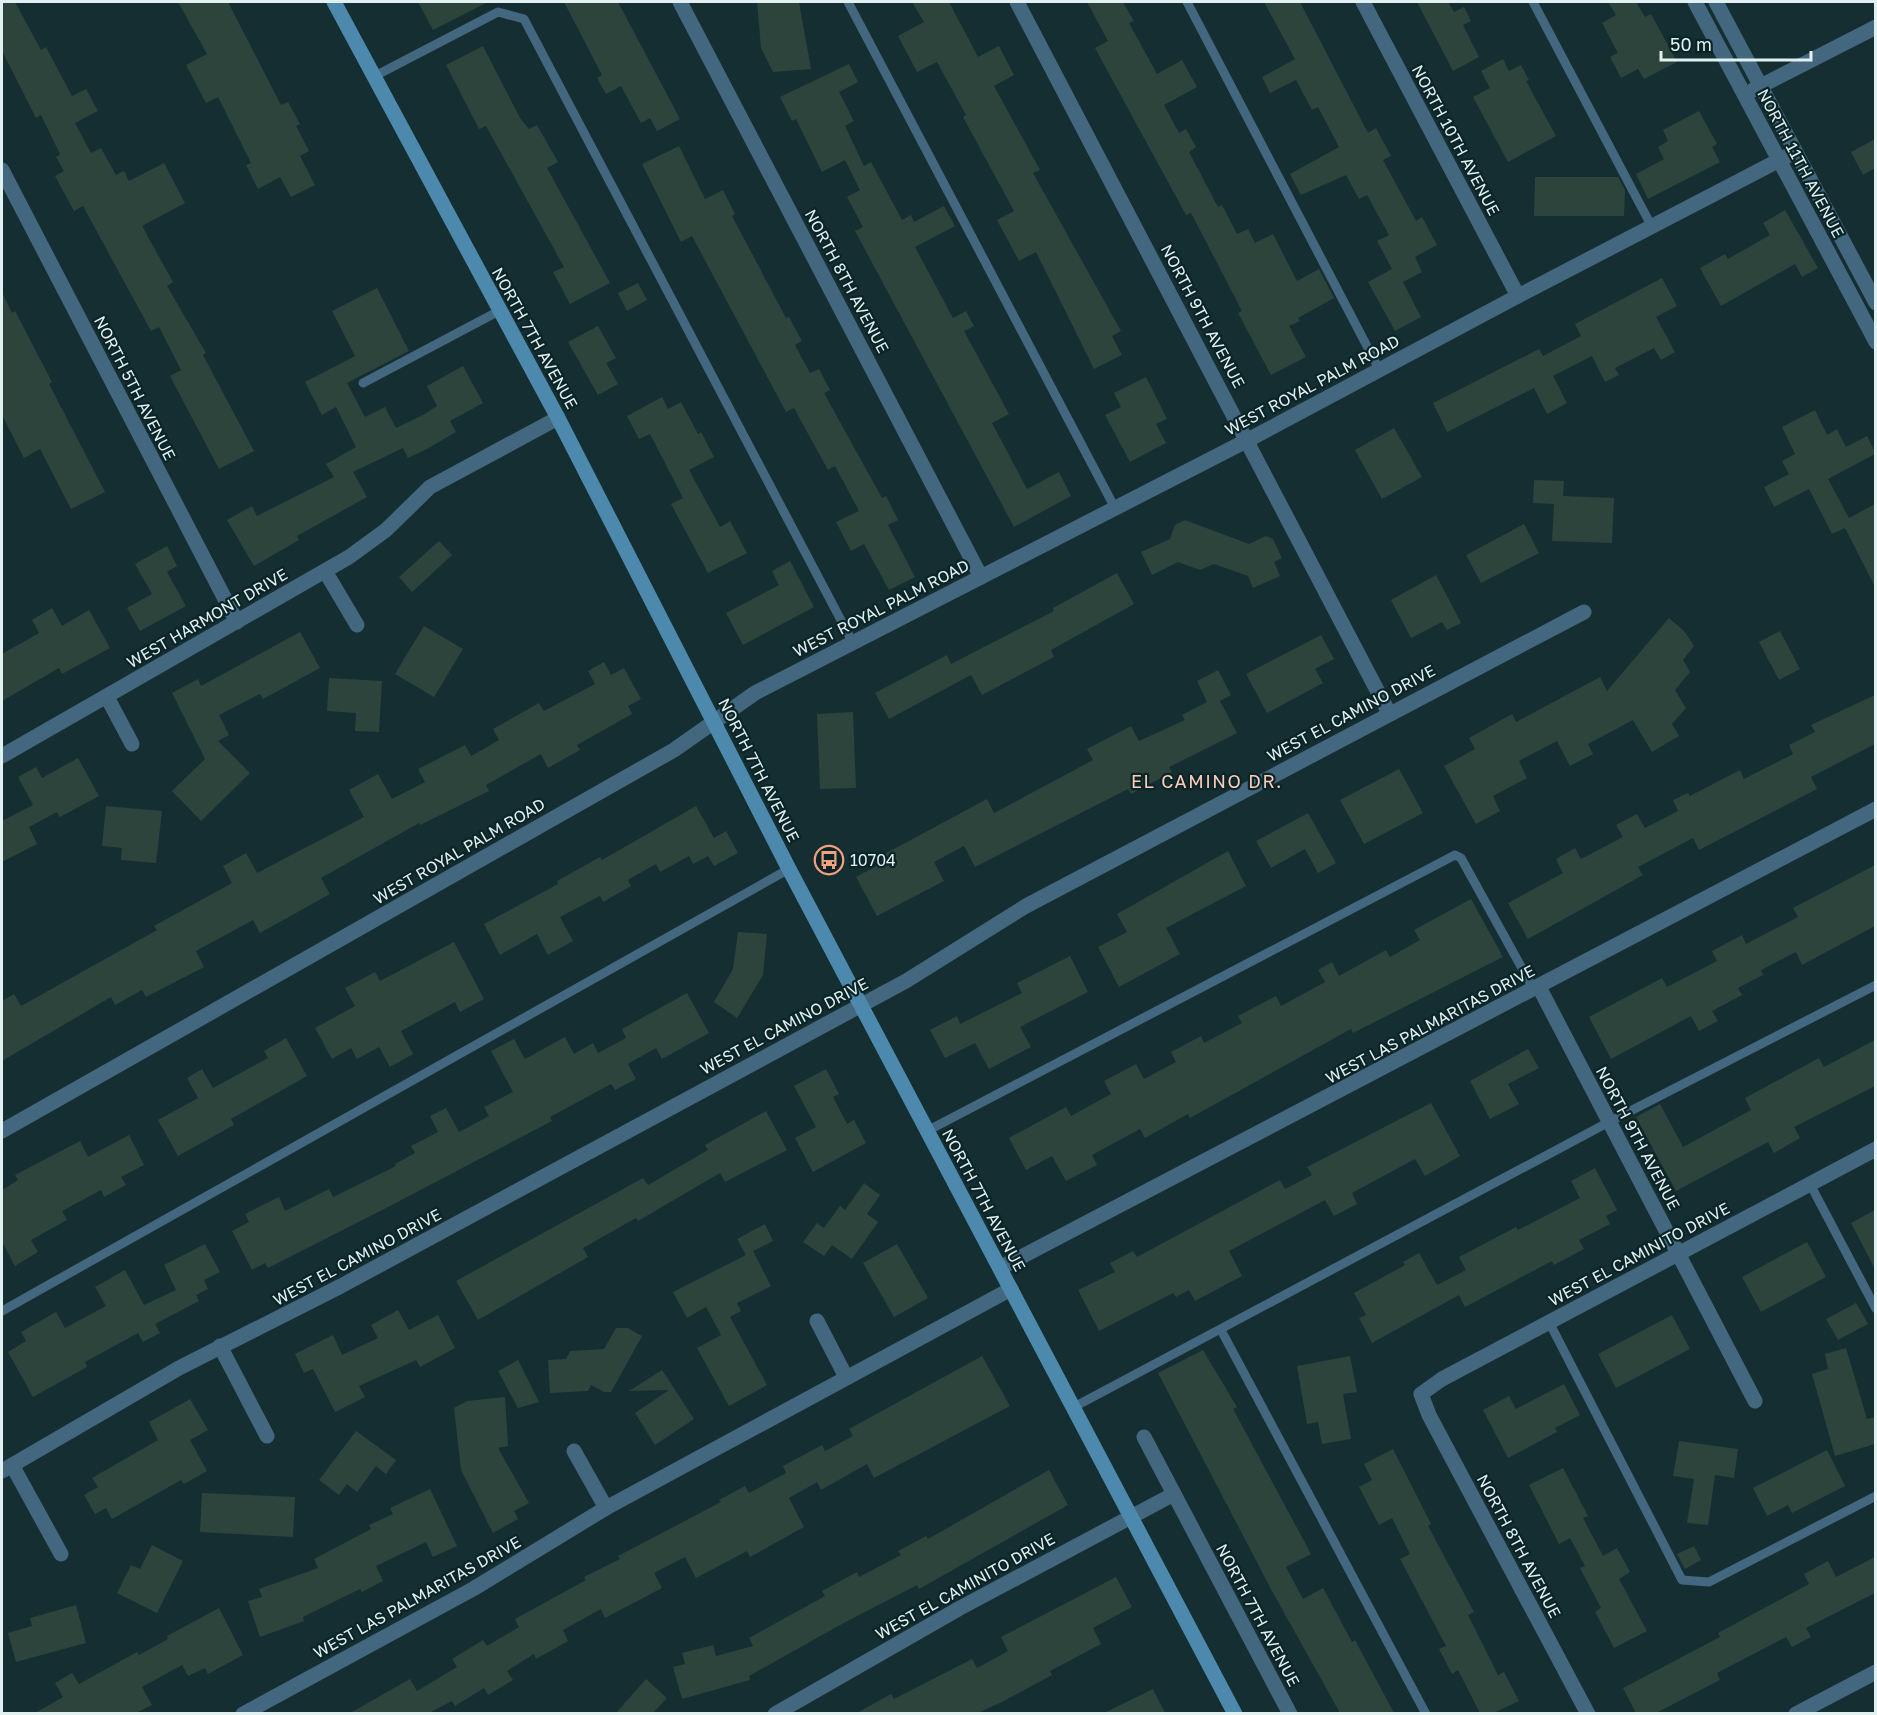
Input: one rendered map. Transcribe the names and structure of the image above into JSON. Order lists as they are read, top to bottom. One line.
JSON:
{"streets":{"main road":["NORTH 7TH AVENUE"],"street":["NORTH 10TH AVENUE","NORTH 11TH AVENUE","NORTH 8TH AVENUE","NORTH 9TH AVENUE","WEST ROYAL PALM ROAD","NORTH 5TH AVENUE","WEST HARMONT DRIVE","WEST EL CAMINO DRIVE","WEST LAS PALMARITAS DRIVE","WEST EL CAMINITO DRIVE"]},"crossings":[["NORTH 10TH AVENUE","WEST ROYAL PALM ROAD"],["NORTH 11TH AVENUE","WEST ROYAL PALM ROAD"],["NORTH 8TH AVENUE","WEST ROYAL PALM ROAD"],["NORTH 8TH AVENUE","WEST EL CAMINITO DRIVE"],["NORTH 9TH AVENUE","WEST ROYAL PALM ROAD"],["NORTH 9TH AVENUE","WEST EL CAMINO DRIVE"],["NORTH 9TH AVENUE","WEST LAS PALMARITAS DRIVE"],["NORTH 9TH AVENUE","WEST EL CAMINITO DRIVE"],["NORTH 7TH AVENUE","WEST ROYAL PALM ROAD"],["NORTH 7TH AVENUE","WEST HARMONT DRIVE"],["NORTH 7TH AVENUE","WEST EL CAMINO DRIVE"],["NORTH 7TH AVENUE","WEST LAS PALMARITAS DRIVE"],["NORTH 7TH AVENUE","WEST EL CAMINITO DRIVE"],["NORTH 5TH AVENUE","WEST HARMONT DRIVE"]],"districts":["EL CAMINO DR."],"places":{"bus stop":["10704"]},"scale_bar":"50 m"}
